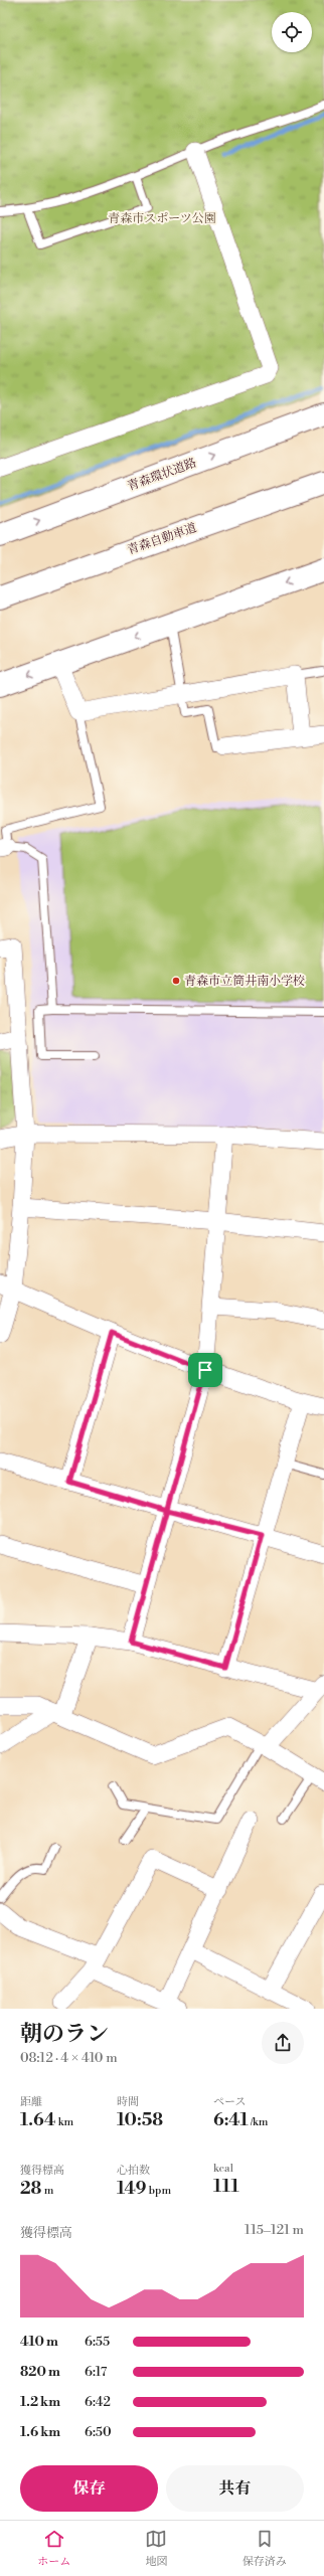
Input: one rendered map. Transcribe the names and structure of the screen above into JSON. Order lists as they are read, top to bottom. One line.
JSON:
{"streets":{"highway":["青森環状道路","青森自動車道"]},"parks":["青森市スポーツ公園"],"places":["青森市立筒井南小学校"],"page":{"heading":["朝のラン","08:12 · 4 × 410 m"],"stats":[["距離","1.64 km"],["時間","10:58"],["ペース","6:41 /km"],["獲得標高","28 m"],["心拍数","149 bpm"],["kcal","111"]],"chart":["獲得標高","115–121 m"],"list":[{"name":"410 m","note":"6:55"},{"name":"820 m","note":"6:17"},{"name":"1.2 km","note":"6:42"},{"name":"1.6 km","note":"6:50"}],"buttons":["保存","共有"],"tabs":["ホーム","地図","保存済み"]}}
